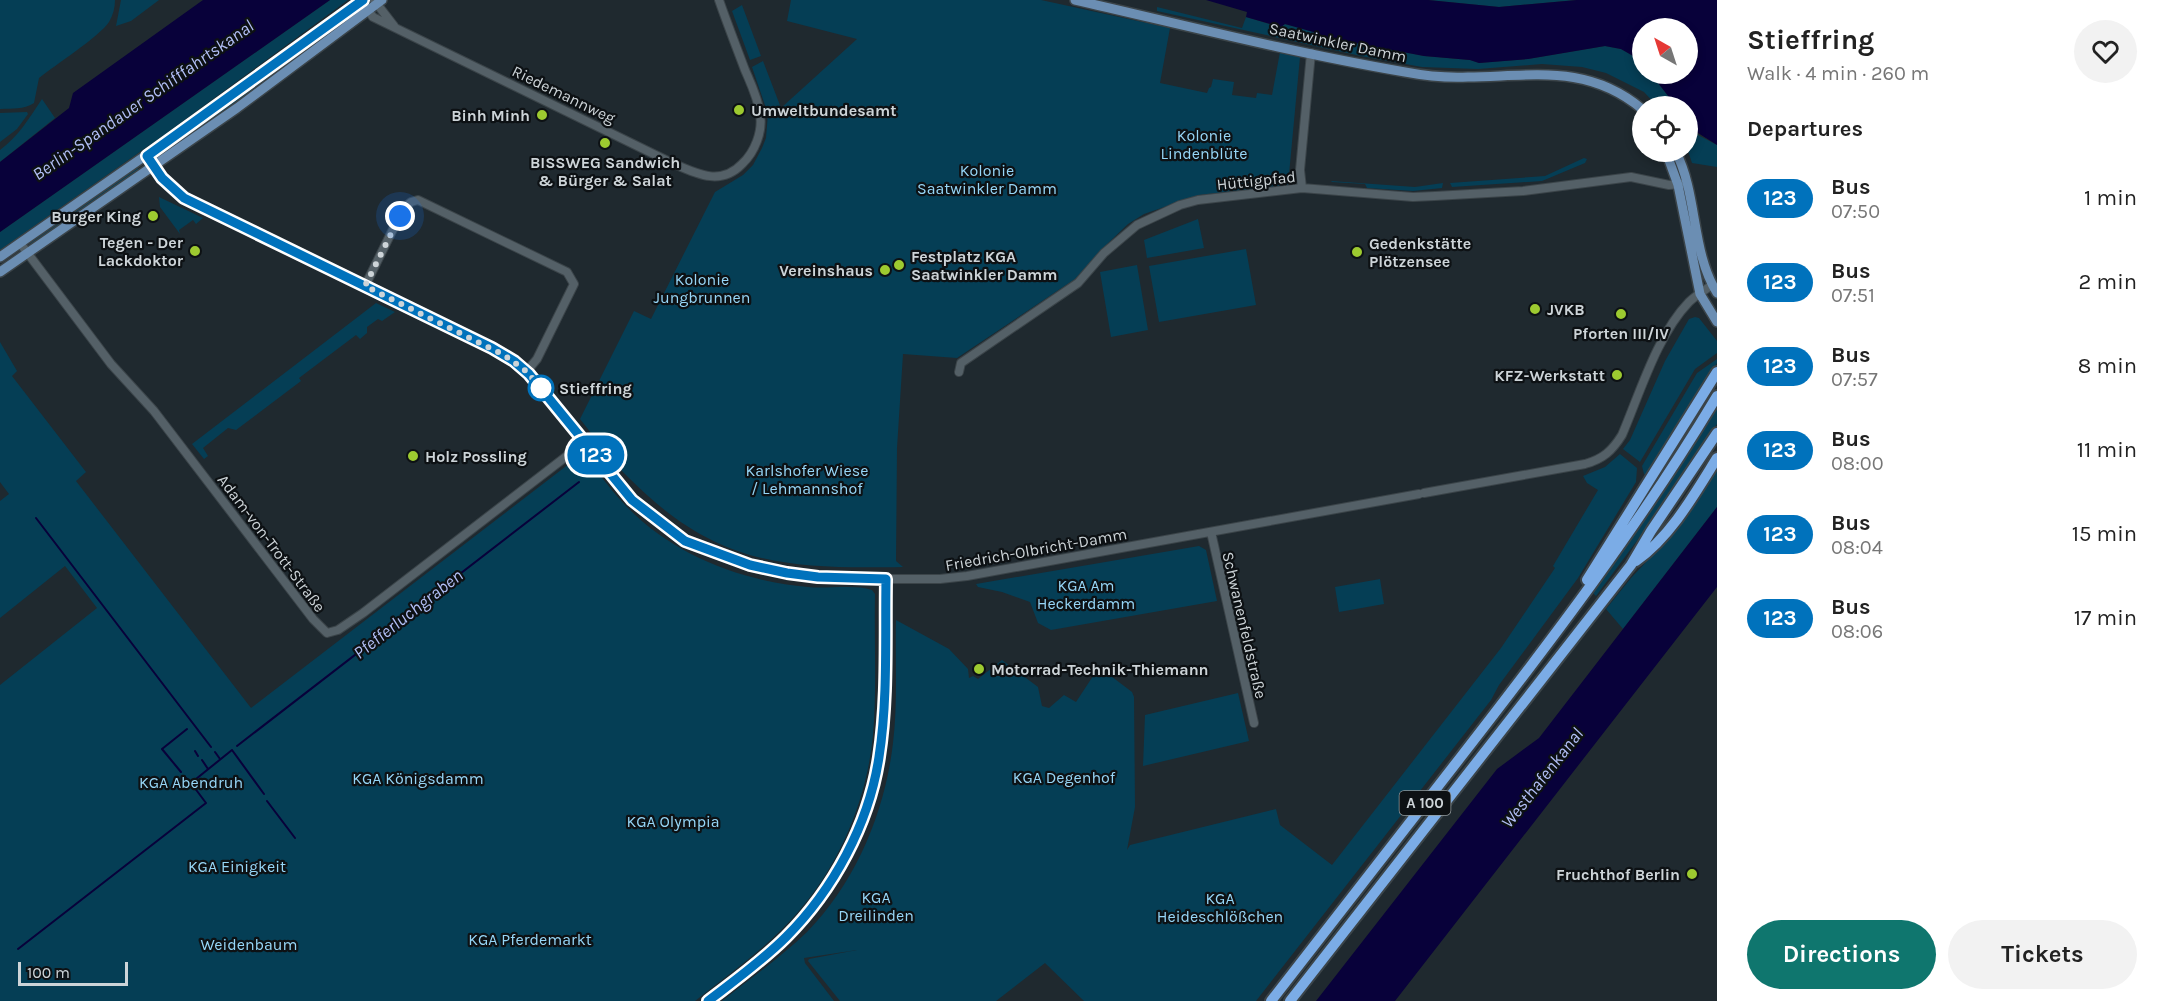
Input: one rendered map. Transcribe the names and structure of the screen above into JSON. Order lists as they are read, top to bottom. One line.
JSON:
{"streets":{"highway":["A 100"],"main road":["Saatwinkler Damm"],"street":["Riedemannweg","Hüttigpfad","Adam-von-Trott-Straße","Friedrich-Olbricht-Damm","Schwanenfeldstraße"]},"crossings":[["Adam-von-Trott-Straße","Friedrich-Olbricht-Damm"],["Friedrich-Olbricht-Damm","Schwanenfeldstraße"]],"water":["Berlin-Spandauer Schifffahrtskanal","Pfefferluchgraben","Westhafenkanal"],"parks":["Kolonie Lindenblüte","Kolonie Saatwinkler Damm","Kolonie Jungbrunnen","Karlshofer Wiese / Lehmannshof","KGA Am Heckerdamm","KGA Degenhof","KGA Königsdamm","KGA Abendruh","KGA Olympia","KGA Einigkeit","KGA Dreilinden","KGA Heideschlößchen","KGA Pferdemarkt","Weidenbaum"],"places":["Umweltbundesamt","Binh Minh","BISSWEG Sandwich & Bürger & Salat","Burger King","Tegen - Der Lackdoktor","Gedenkstätte Plötzensee","Festplatz KGA Saatwinkler Damm","Vereinshaus","JVKB","Pforten III/IV","KFZ-Werkstatt","Stieffring","Holz Possling","Motorrad-Technik-Thiemann","Fruchthof Berlin"],"lines":["bus line 123"],"scale_bar":"100 m","north":"top left","page":{"on_map":"123","heading":[["Stieffring","Walk · 4 min · 260 m"],"Departures"],"list":[{"mark":"123","name":"Bus","note":"07:50","value":"1 min"},{"mark":"123","name":"Bus","note":"07:51","value":"2 min"},{"mark":"123","name":"Bus","note":"07:57","value":"8 min"},{"mark":"123","name":"Bus","note":"08:00","value":"11 min"},{"mark":"123","name":"Bus","note":"08:04","value":"15 min"},{"mark":"123","name":"Bus","note":"08:06","value":"17 min"}],"buttons":["Directions","Tickets"],"scale":"100 m"}}
